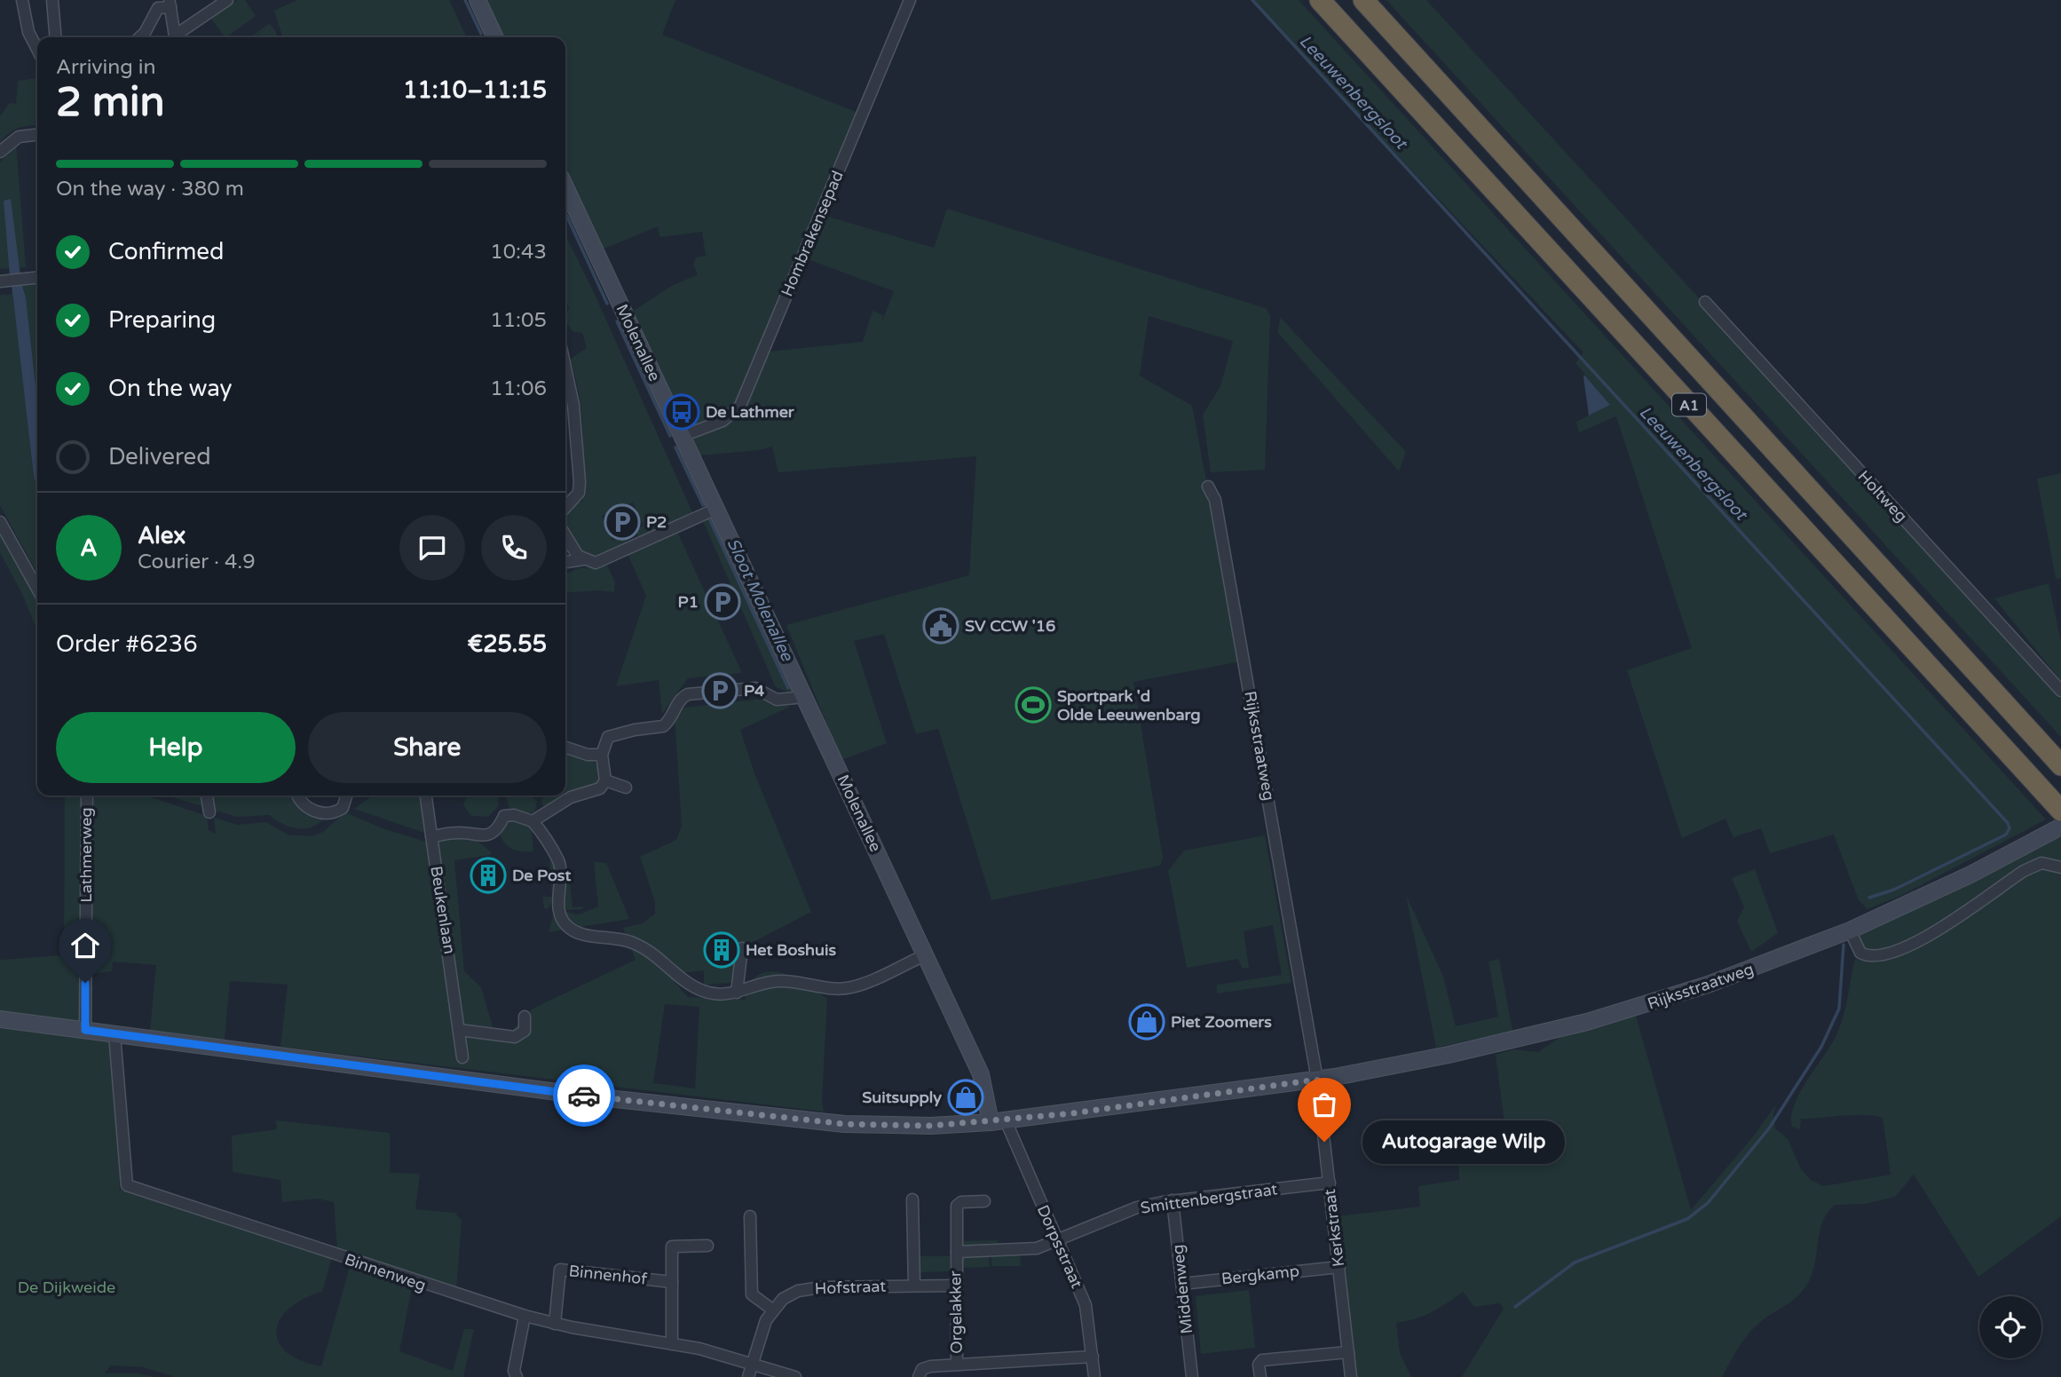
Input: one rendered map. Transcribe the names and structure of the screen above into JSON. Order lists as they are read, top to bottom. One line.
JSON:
{"streets":{"highway":["A1"],"main road":["Molenallee","Rijksstraatweg"],"street":["Hombrakensepad","Holtweg","Lathmerweg","Beukenlaan","Smittenbergstraat","Kerkstraat","Dorpsstraat","Binnenweg","Binnenhof","Bergkamp","Hofstraat","Middenweg","Orgelakker"]},"crossings":[["Hombrakensepad","Molenallee"],["Molenallee","Rijksstraatweg"],["Molenallee","Dorpsstraat"],["A1","Rijksstraatweg"],["Rijksstraatweg","Lathmerweg"],["Rijksstraatweg","Kerkstraat"],["Rijksstraatweg","Dorpsstraat"],["Rijksstraatweg","Binnenweg"],["Smittenbergstraat","Kerkstraat"],["Smittenbergstraat","Dorpsstraat"],["Smittenbergstraat","Middenweg"],["Smittenbergstraat","Orgelakker"],["Kerkstraat","Bergkamp"],["Dorpsstraat","Orgelakker"],["Binnenweg","Binnenhof"],["Bergkamp","Middenweg"],["Hofstraat","Orgelakker"]],"water":["Leeuwenbergsloot","Sloot Molenallee"],"parks":["De Dijkweide"],"places":{"bus stop":["De Lathmer"],"parking":["P2","P1","P4"],"public building":["SV CCW '16"],"sports":["Sportpark 'd Olde Leeuwenbarg"],"building":["De Post","Het Boshuis"],"shop":["Piet Zoomers","Suitsupply"],"other":["Autogarage Wilp"]},"page":{"heading":["2 min","Arriving in","11:10–11:15"],"panel":["Alex","Courier · 4.9","Order #6236","€25.55"],"bar":"On the way · 380 m","list":[["Confirmed","10:43"],["Preparing","11:05"],["On the way","11:06"],"Delivered"],"round":"A","buttons":["Help","Share"],"bubble":"Autogarage Wilp"}}
